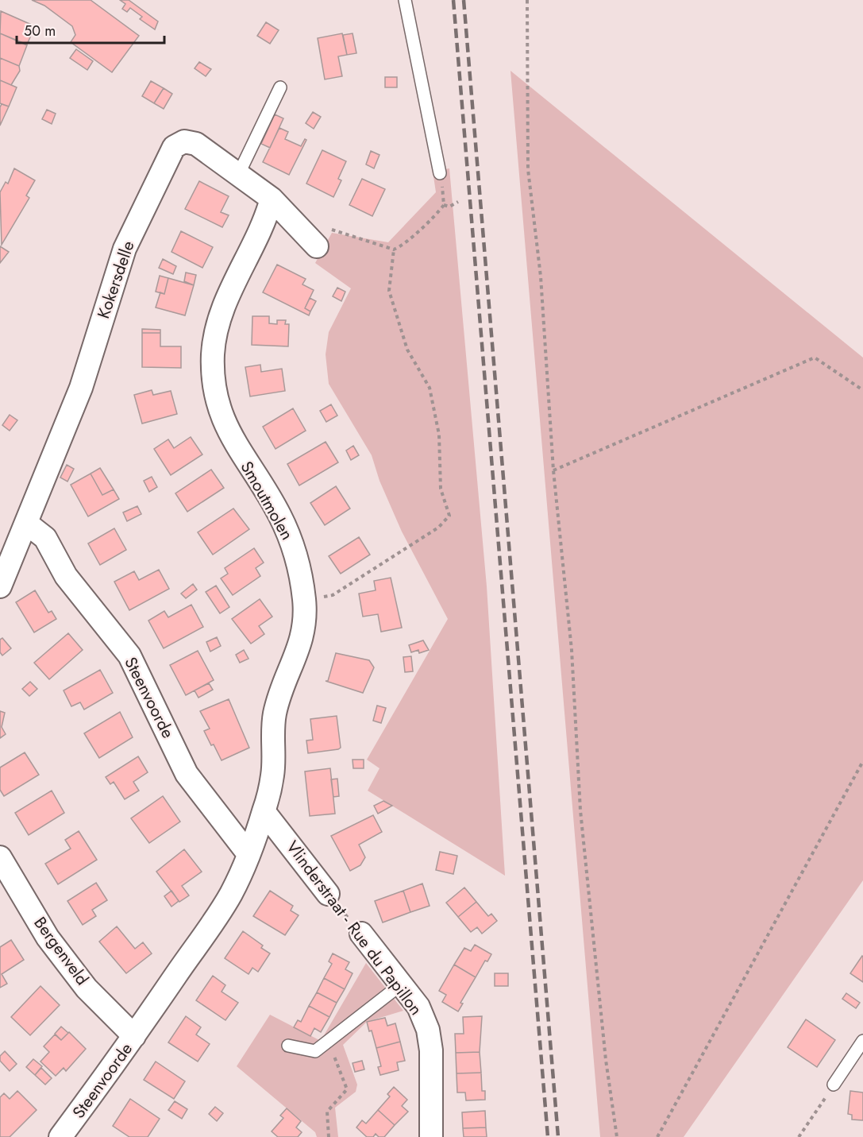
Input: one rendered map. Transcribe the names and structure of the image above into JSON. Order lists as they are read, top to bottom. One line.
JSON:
{"streets":{"street":["Kokersdelle","Smoutmolen","Steenvoorde","Vlinderstraat - Rue du Papillon","Bergenveld"]},"crossings":[["Kokersdelle","Smoutmolen"],["Kokersdelle","Steenvoorde"],["Smoutmolen","Steenvoorde"],["Smoutmolen","Vlinderstraat - Rue du Papillon"],["Steenvoorde","Vlinderstraat - Rue du Papillon"],["Steenvoorde","Bergenveld"]],"scale_bar":"50 m"}
